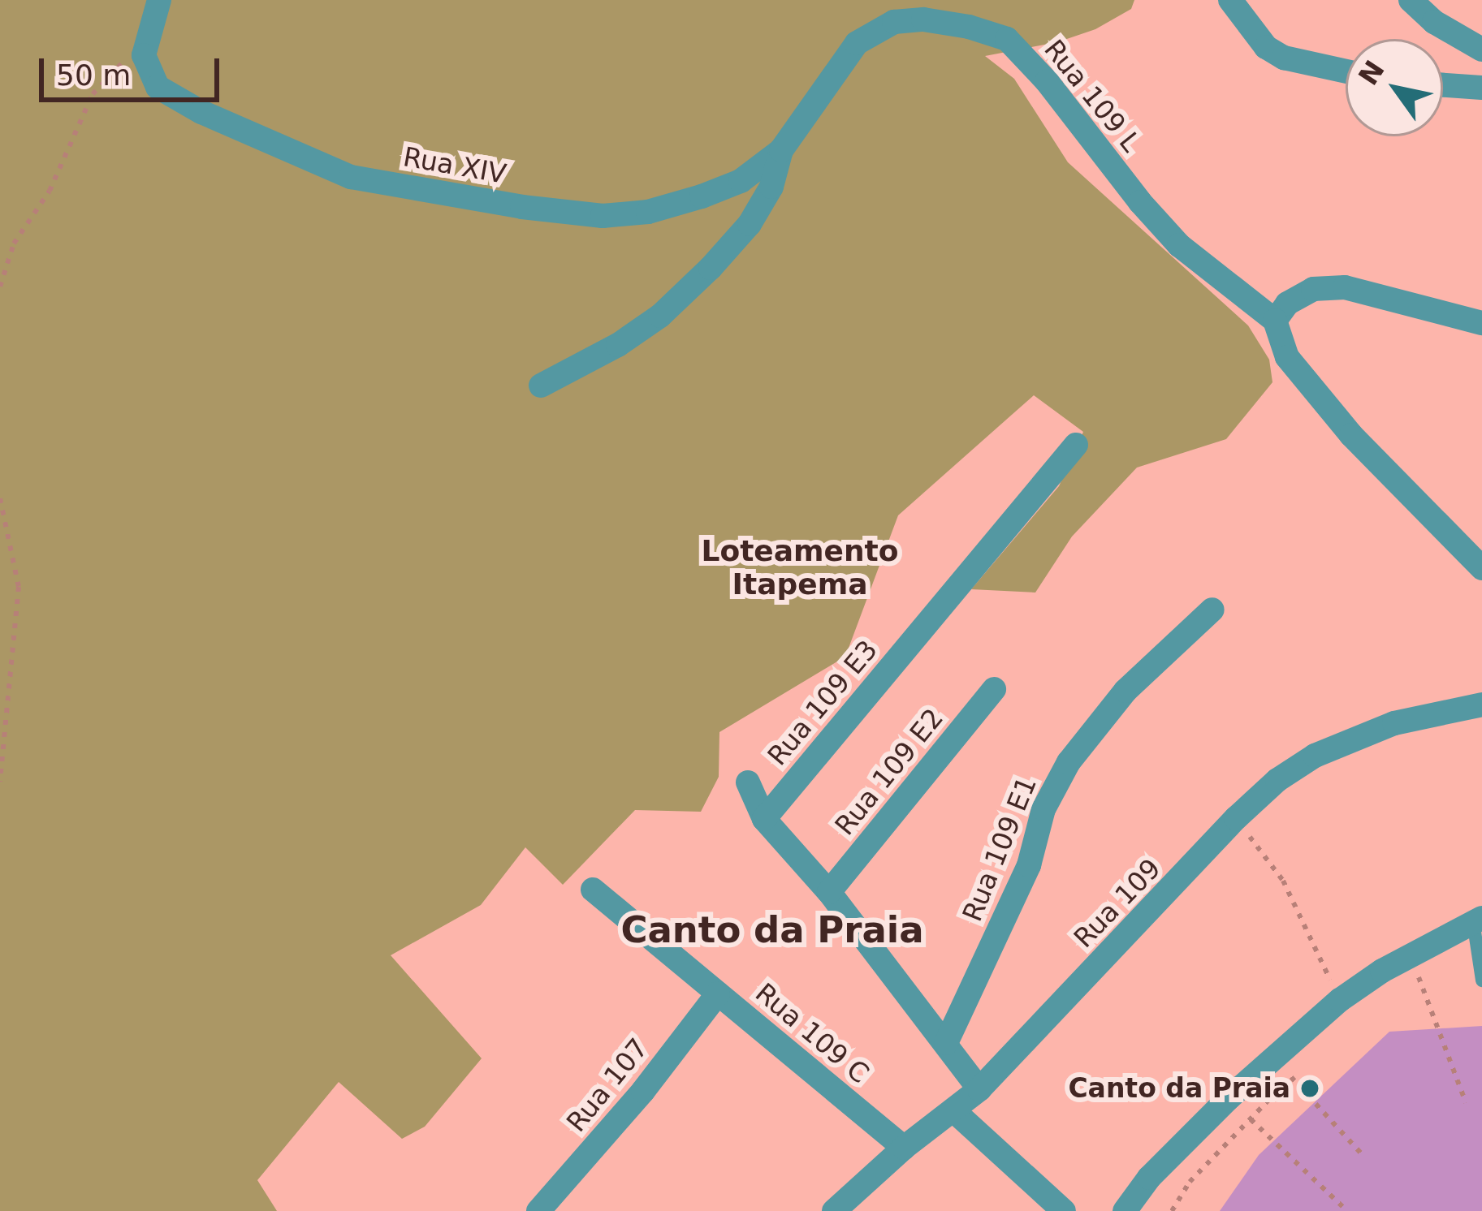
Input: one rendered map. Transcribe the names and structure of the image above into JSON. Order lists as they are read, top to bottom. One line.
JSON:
{"streets":{"street":["Rua 109 L","Rua XIV","Rua 109 E3","Rua 109 E2","Rua 109 E1","Rua 109","Rua 109 C","Rua 107"]},"crossings":[["Rua 109 L","Rua XIV"],["Rua 109","Rua 109 C"],["Rua 109 C","Rua 107"]],"districts":["Loteamento Itapema","Canto da Praia"],"places":["Canto da Praia"],"scale_bar":"50 m","north":"top left"}
